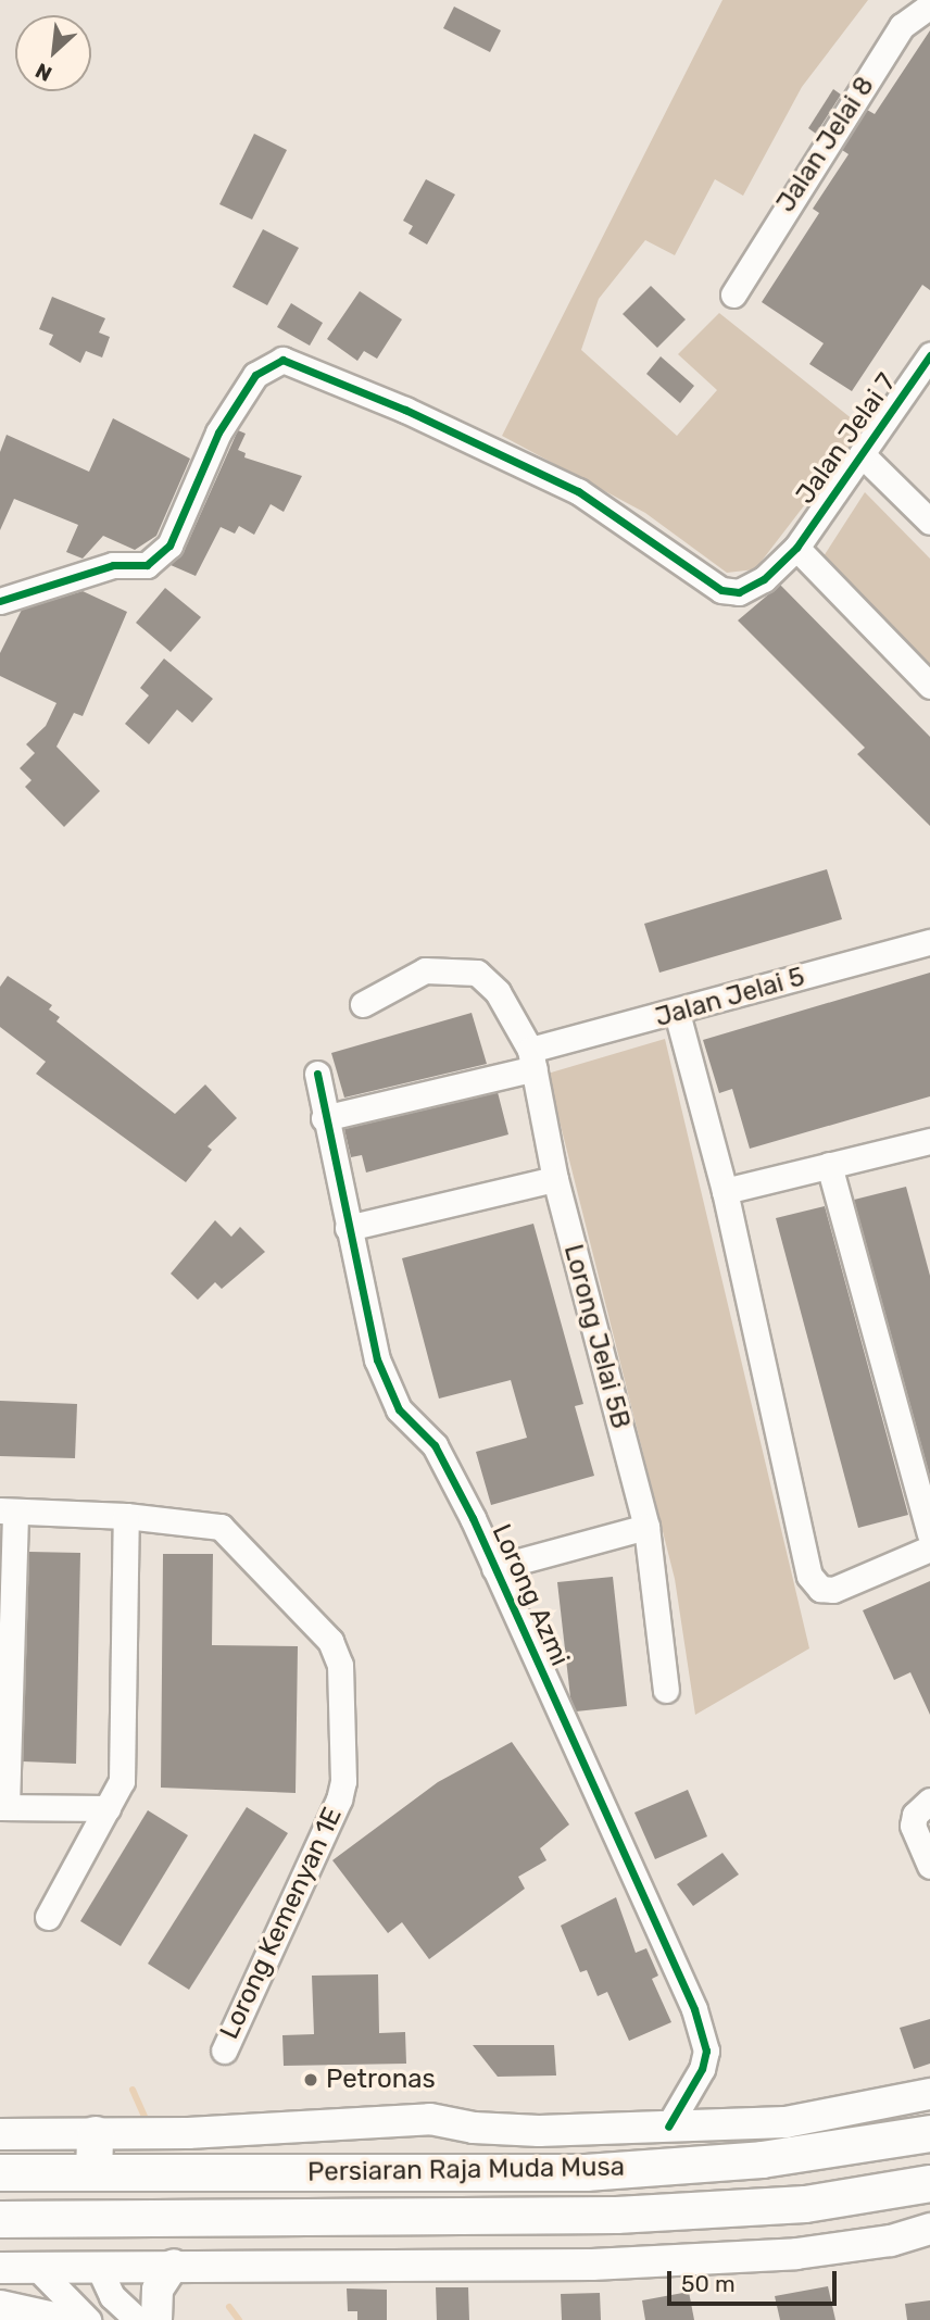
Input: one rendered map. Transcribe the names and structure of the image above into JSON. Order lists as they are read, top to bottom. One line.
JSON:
{"streets":{"main road":["Persiaran Raja Muda Musa"],"street":["Jalan Jelai 8","Jalan Jelai 7","Jalan Jelai 5","Lorong Jelai 5B","Lorong Azmi","Lorong Kemenyan 1E"]},"crossings":[["Jalan Jelai 5","Lorong Jelai 5B"],["Jalan Jelai 5","Lorong Azmi"]],"places":["Petronas"],"scale_bar":"50 m","north":"bottom left"}
